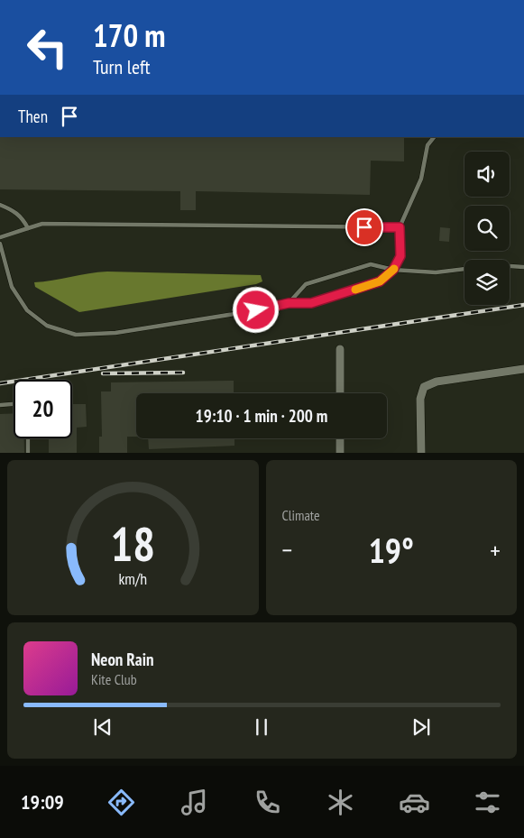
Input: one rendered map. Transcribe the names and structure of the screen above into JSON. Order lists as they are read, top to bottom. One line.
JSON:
{"page":{"turn":["170 m","Turn left"],"then":"Then","limit":"20","trip":"19:10 · 1 min · 200 m","tile":"Climate","heat":["−","19°","+"],"song":["Neon Rain","Kite Club"],"tabs":"19:09","gauge":["18","km/h"]}}
